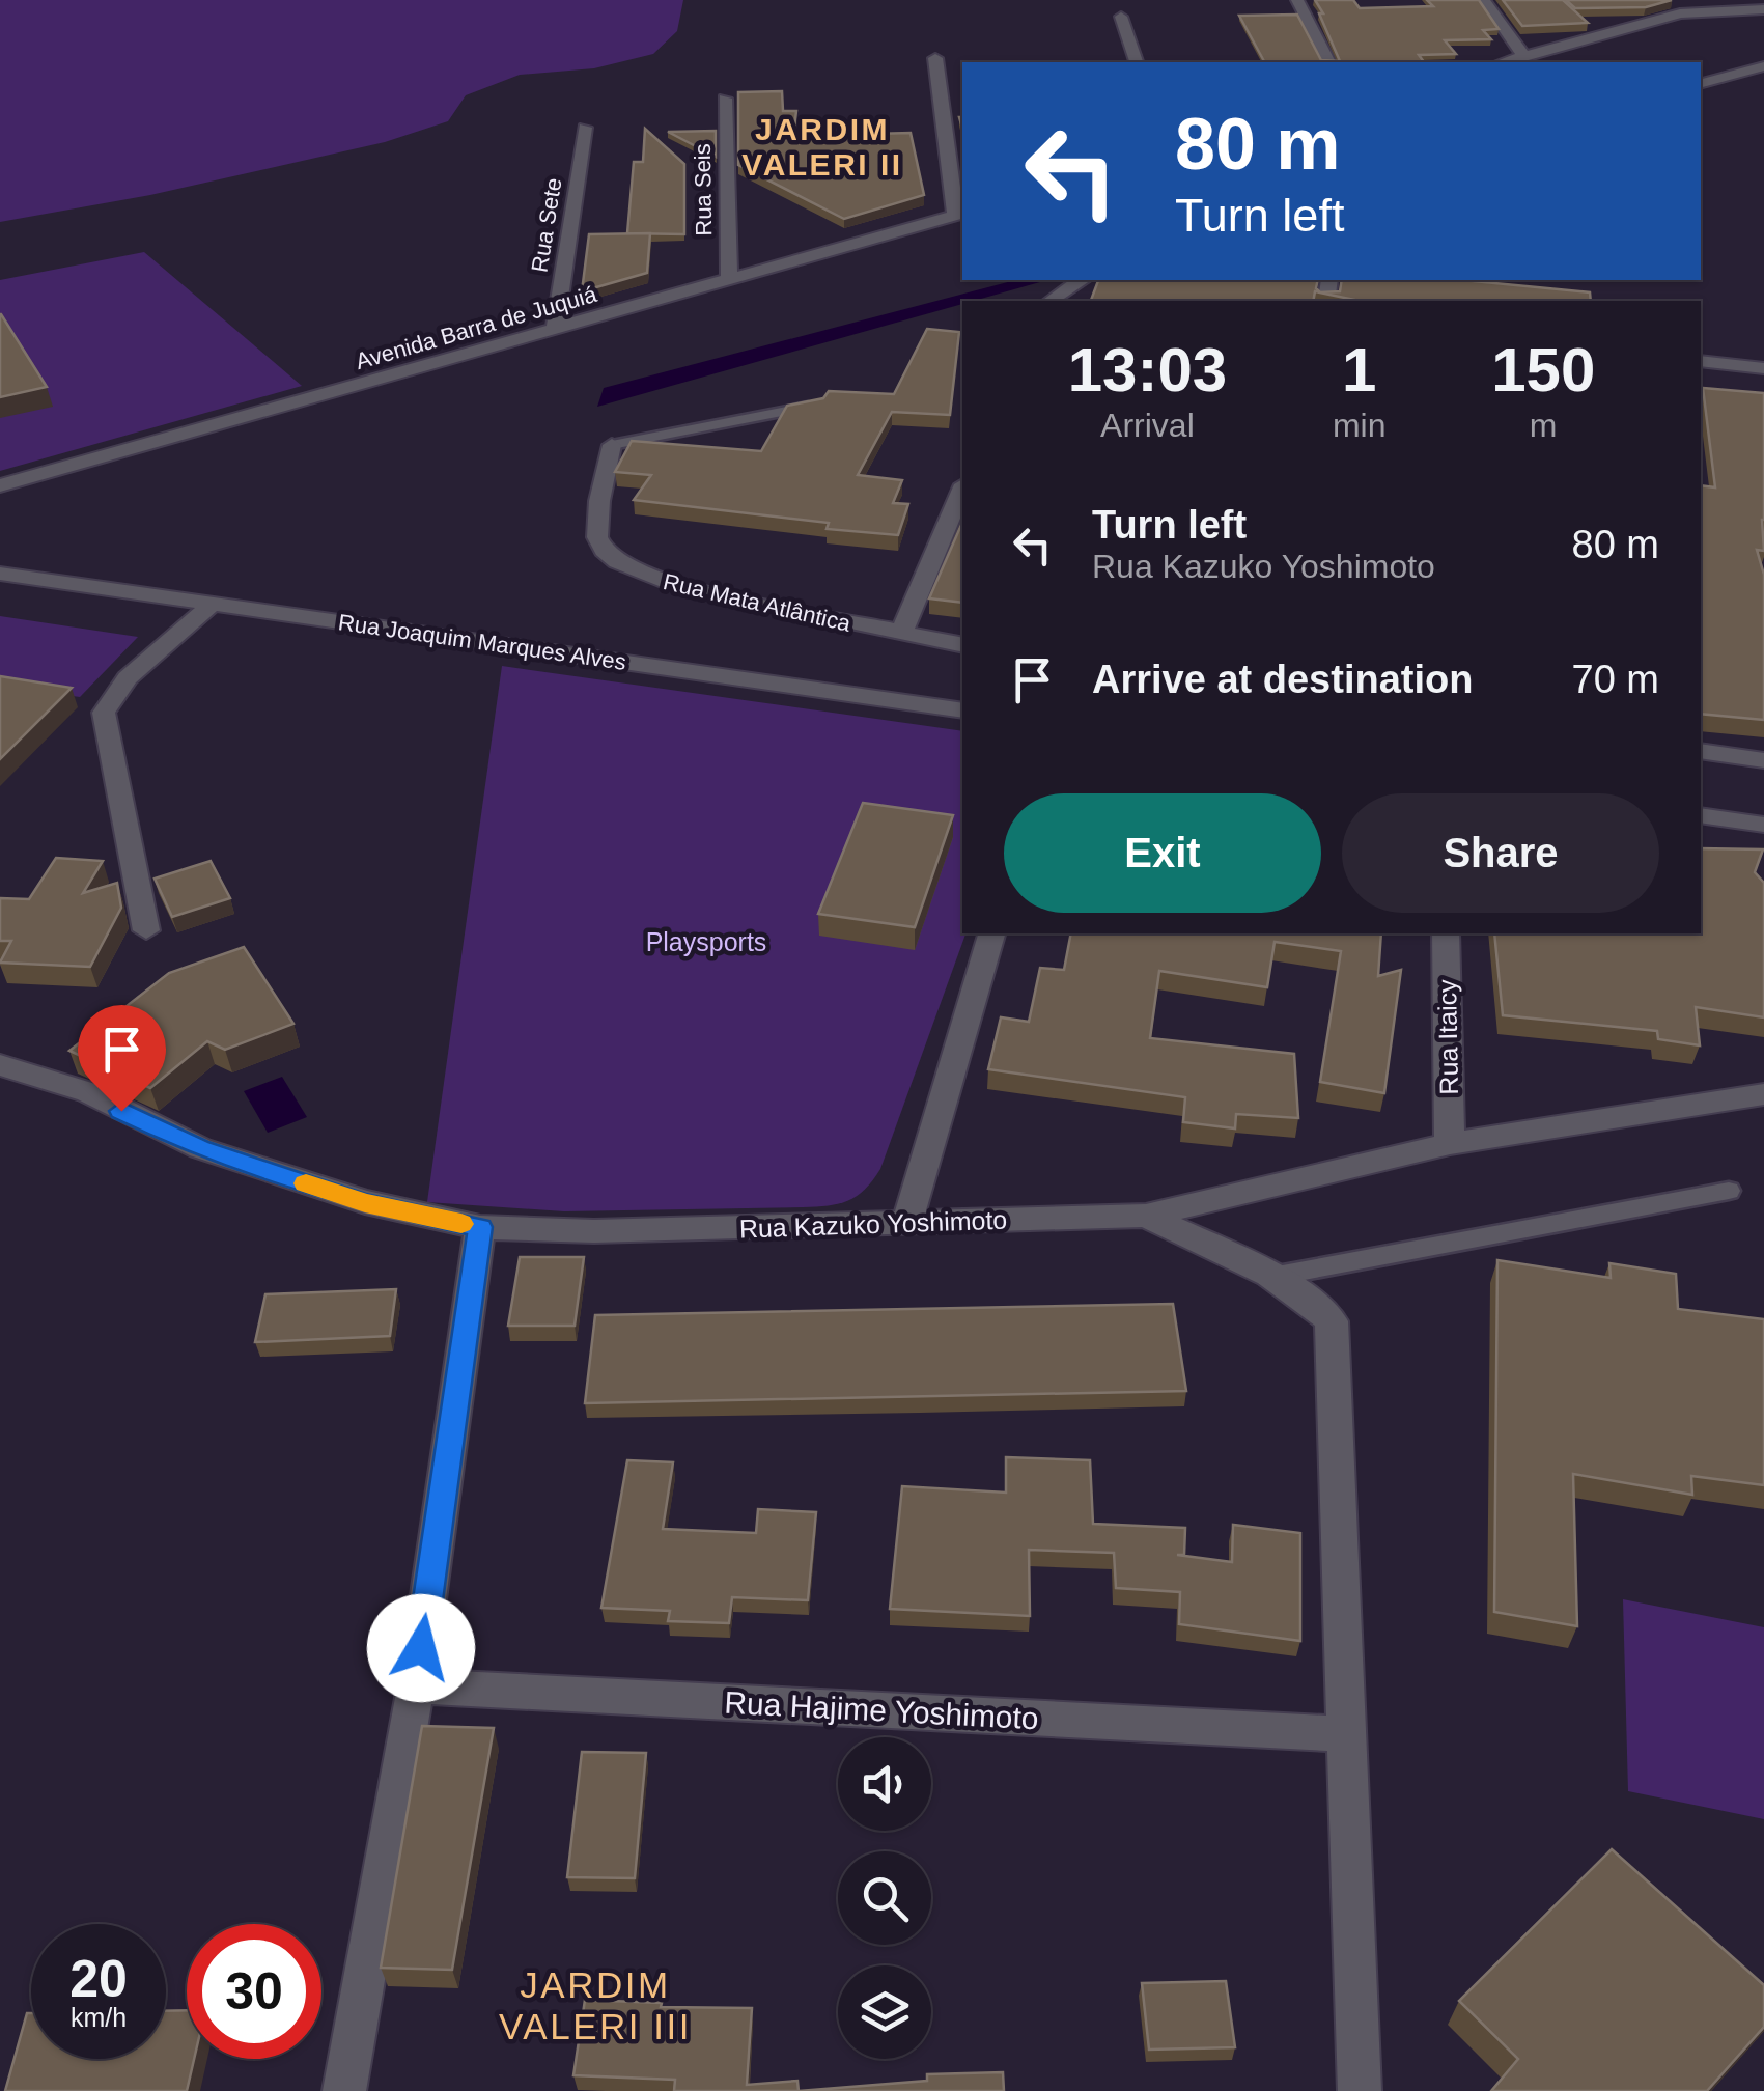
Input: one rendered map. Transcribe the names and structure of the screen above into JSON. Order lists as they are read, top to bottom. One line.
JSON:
{"streets":{"street":["Rua Seis","Rua Sete","Avenida Barra de Juquiá","Rua Mata Atlântica","Rua Joaquim Marques Alves","Rua Itaicy","Rua Kazuko Yoshimoto","Rua Hajime Yoshimoto"]},"crossings":[["Rua Seis","Avenida Barra de Juquiá"],["Rua Sete","Avenida Barra de Juquiá"],["Rua Itaicy","Rua Kazuko Yoshimoto"]],"districts":["JARDIM VALERI II","JARDIM VALERI III"],"parks":["Playsports"],"page":{"turn":["80 m","Turn left"],"eta":["13:03","Arrival","1","min","150","m"],"list":[{"name":"Turn left","note":"Rua Kazuko Yoshimoto","value":"80 m"},{"name":"Arrive at destination","value":"70 m"}],"buttons":["Exit","Share"],"speed":"20 km/h","limit":"30"}}
